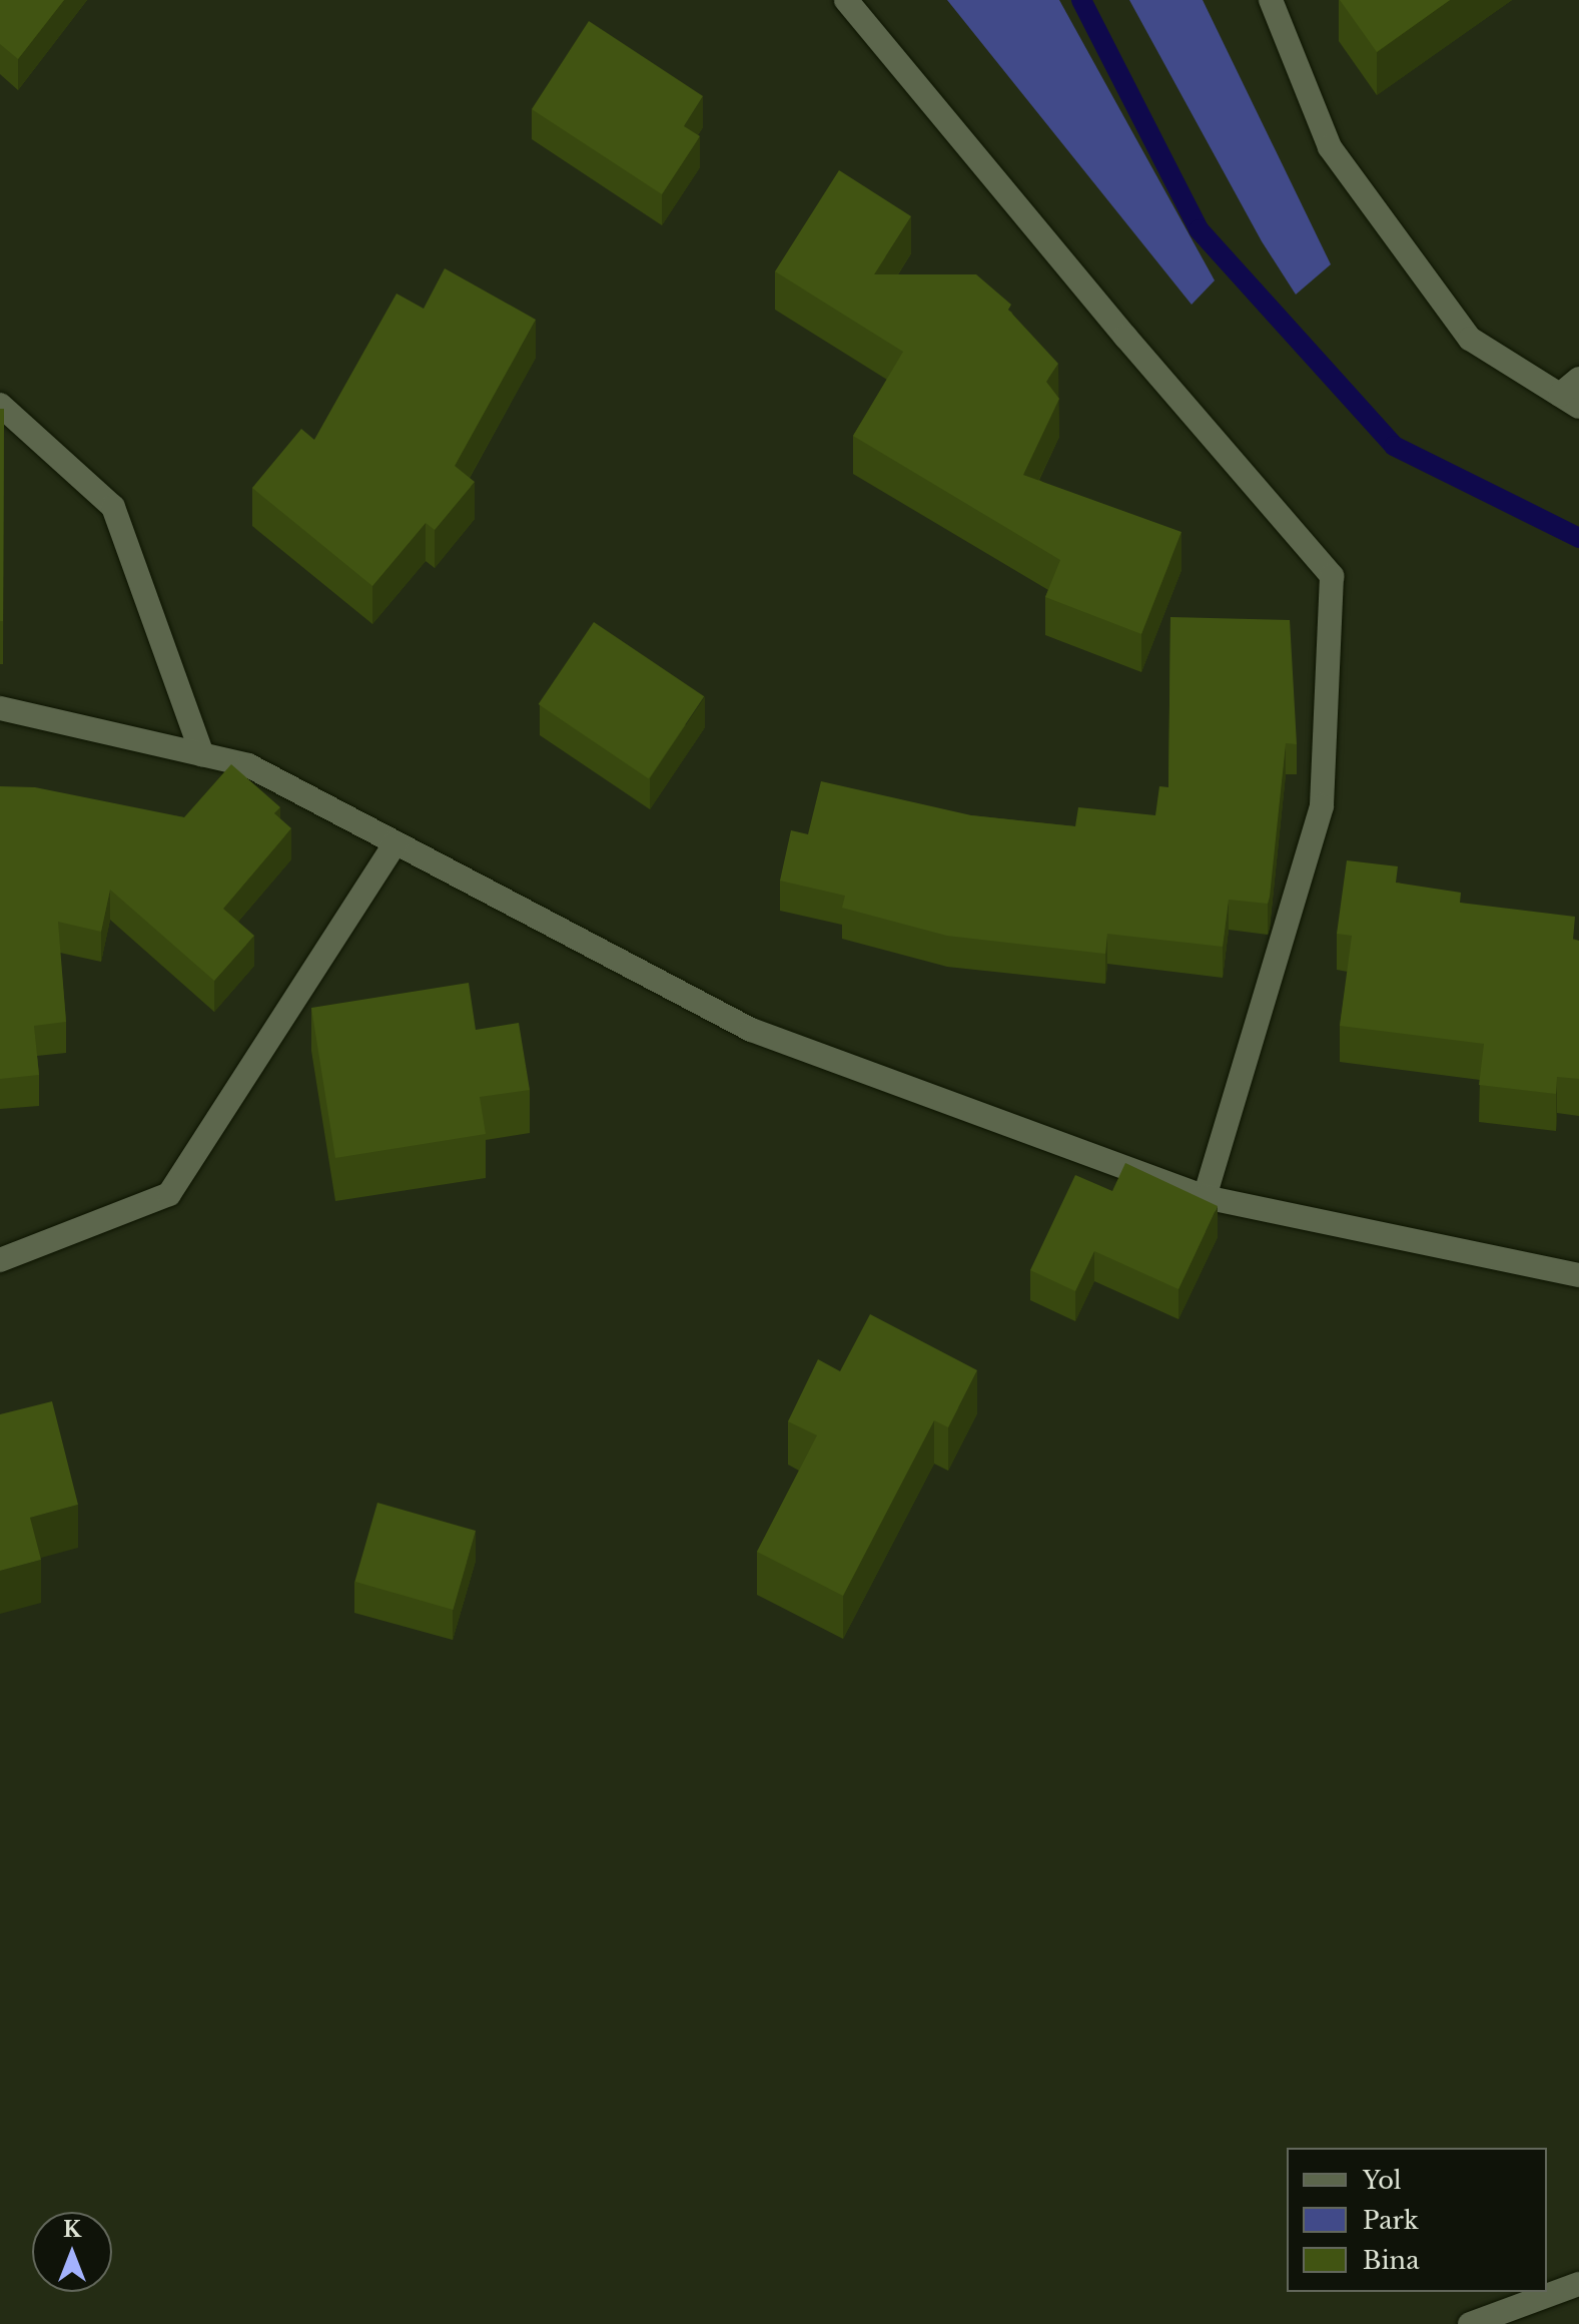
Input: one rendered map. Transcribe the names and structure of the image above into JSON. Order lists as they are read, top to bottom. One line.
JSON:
{"legend":["Yol","Park","Bina"],"north":"top"}
